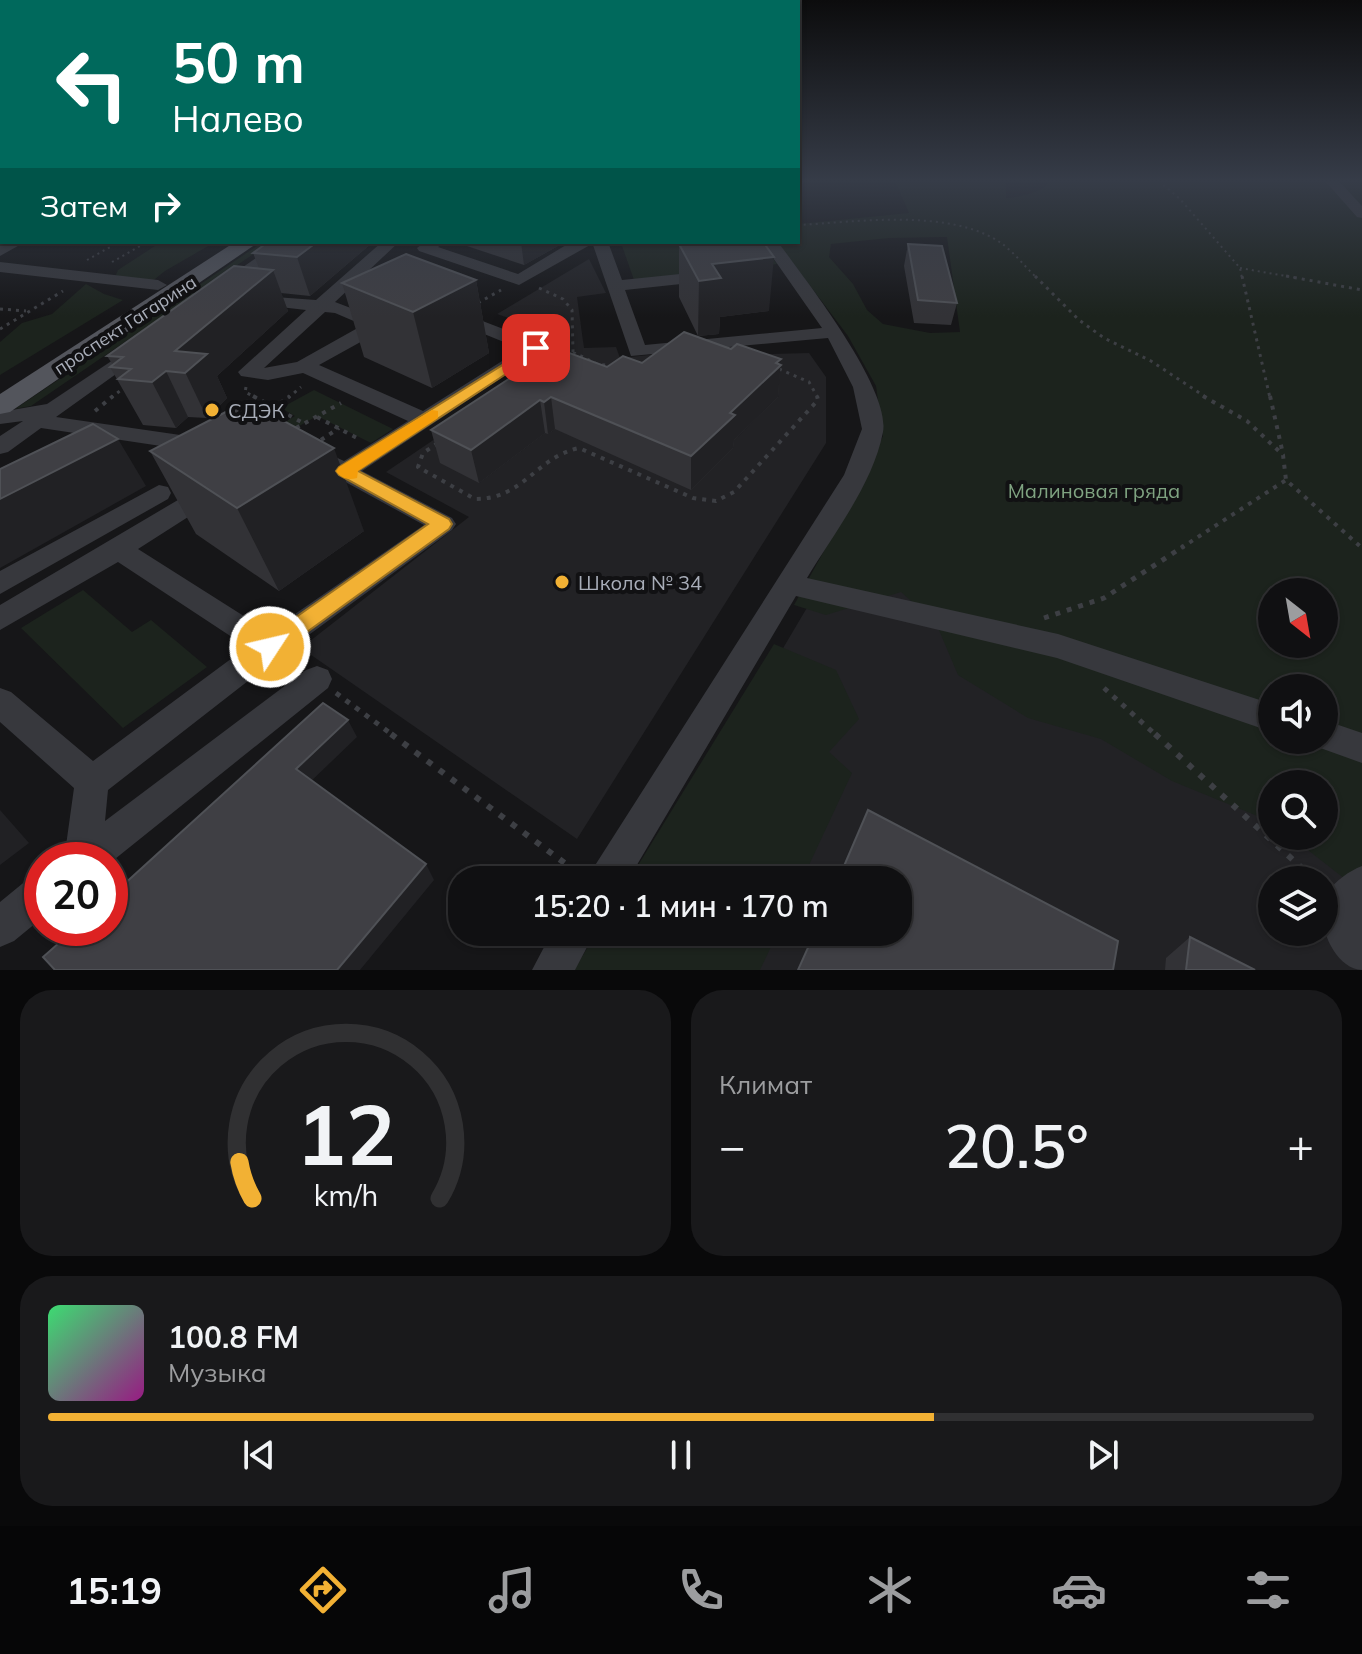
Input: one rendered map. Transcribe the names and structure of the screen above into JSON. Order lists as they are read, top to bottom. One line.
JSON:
{"streets":{"main road":["проспект Гагарина"]},"parks":["Малиновая гряда"],"places":["СДЭК","Школа № 34"],"north":"bottom right","page":{"turn":["50 m","Налево"],"then":"Затем","limit":"20","trip":"15:20 · 1 мин · 170 m","tile":"Климат","heat":["−","20.5°","+"],"song":["100.8 FM","Музыка"],"tabs":"15:19","gauge":["12","km/h"]}}
